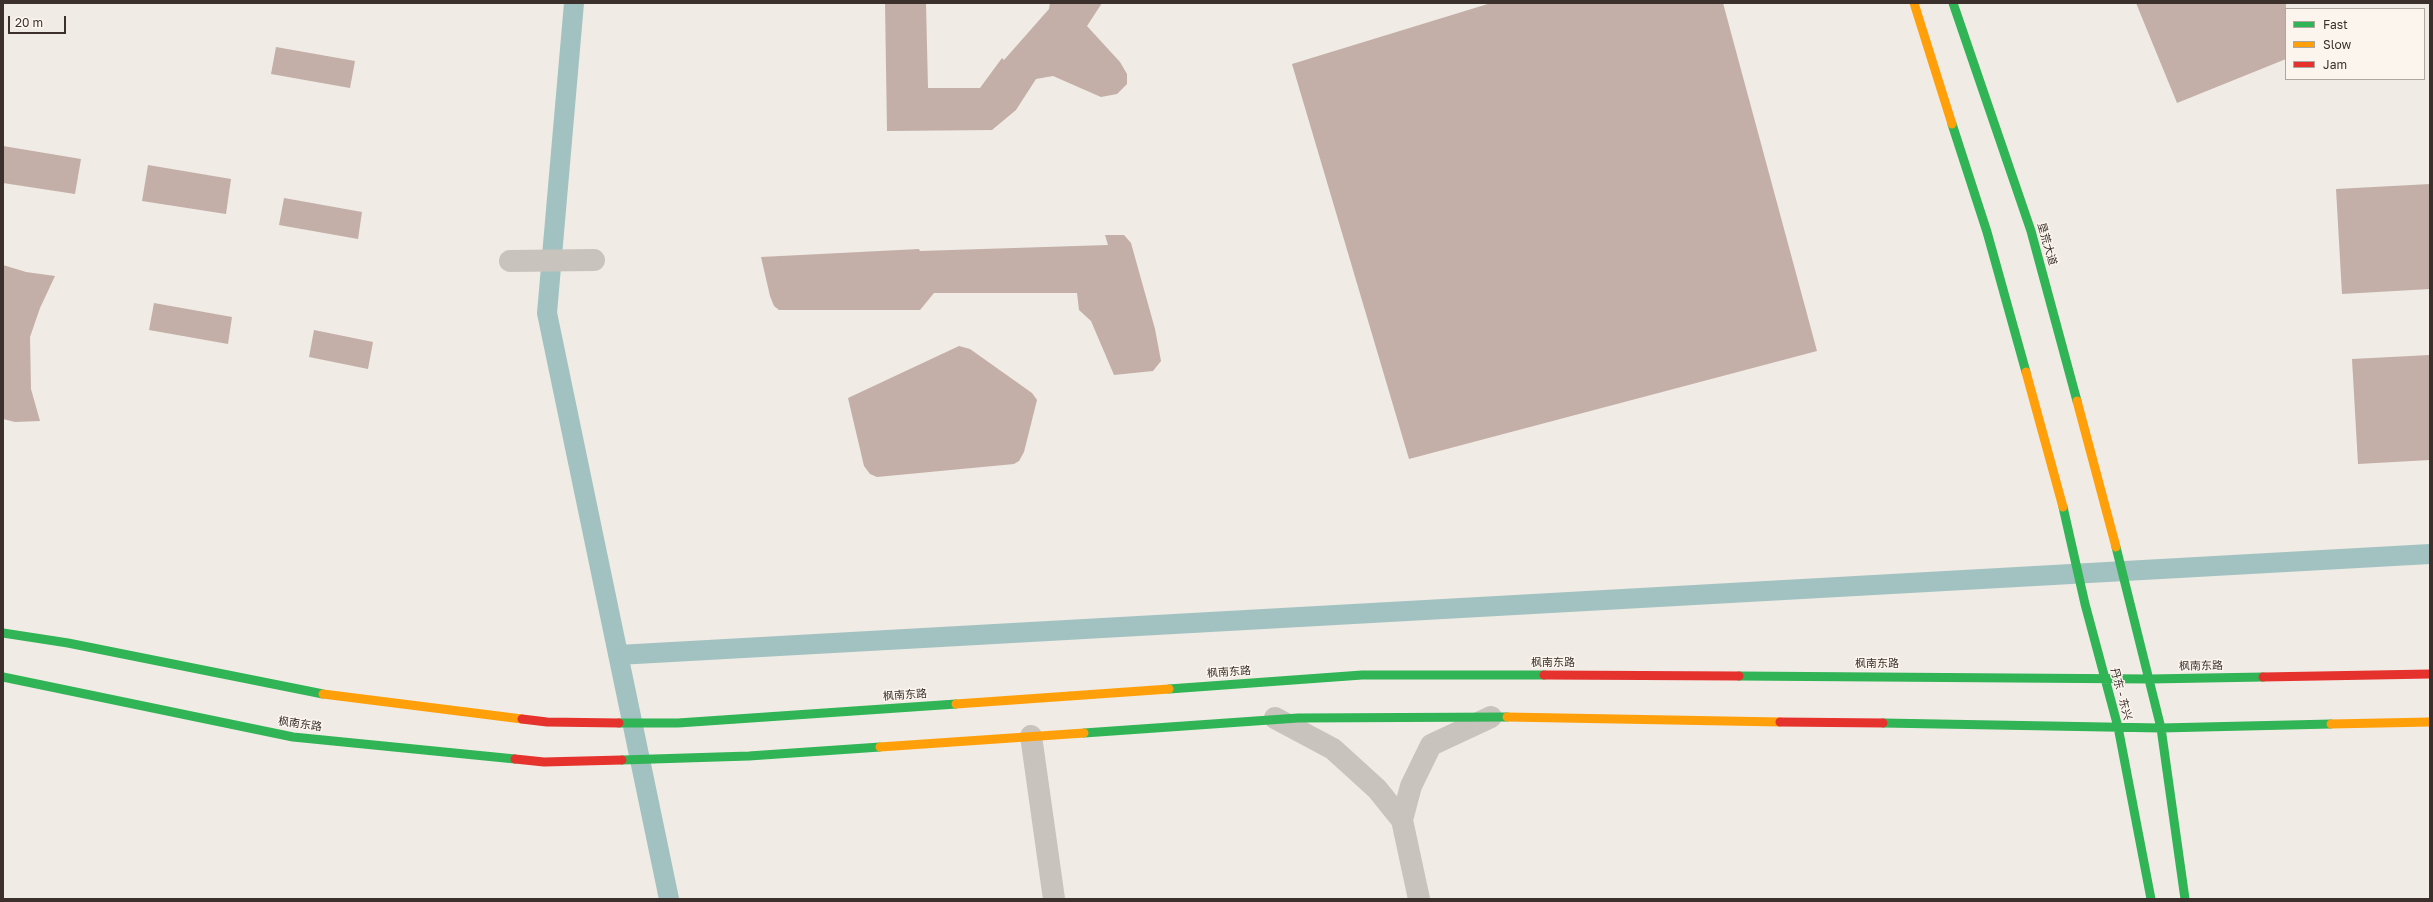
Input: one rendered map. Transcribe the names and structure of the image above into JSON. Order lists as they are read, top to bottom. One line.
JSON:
{"streets":{"main road":["垦荒大道","枫南东路","丹东 - 东兴"]},"crossings":[["垦荒大道","枫南东路"],["枫南东路","丹东 - 东兴"]],"legend":["Fast","Slow","Jam"],"scale_bar":"20 m"}
